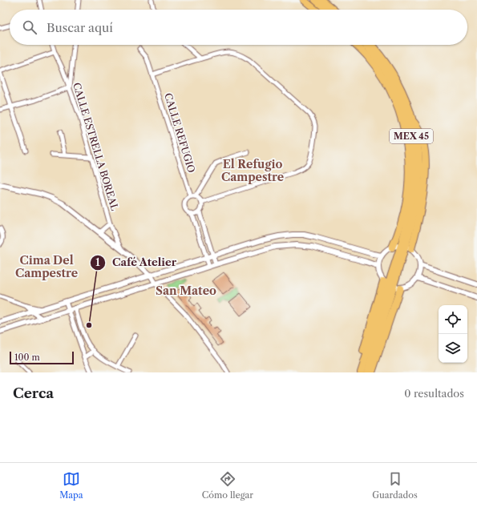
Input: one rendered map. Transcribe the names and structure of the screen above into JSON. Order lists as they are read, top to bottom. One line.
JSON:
{"streets":{"main road":["MEX 45"],"street":["CALLE REFUGIO","CALLE ESTRELLA BOREAL"]},"districts":["El Refugio Campestre","Cima Del Campestre","San Mateo"],"places":["Café Atelier"],"scale_bar":"100 m","page":{"search":"Buscar aquí","scale":"100 m","heading":["Cerca","0 resultados"],"nav":["Mapa","Cómo llegar","Guardados"]}}
